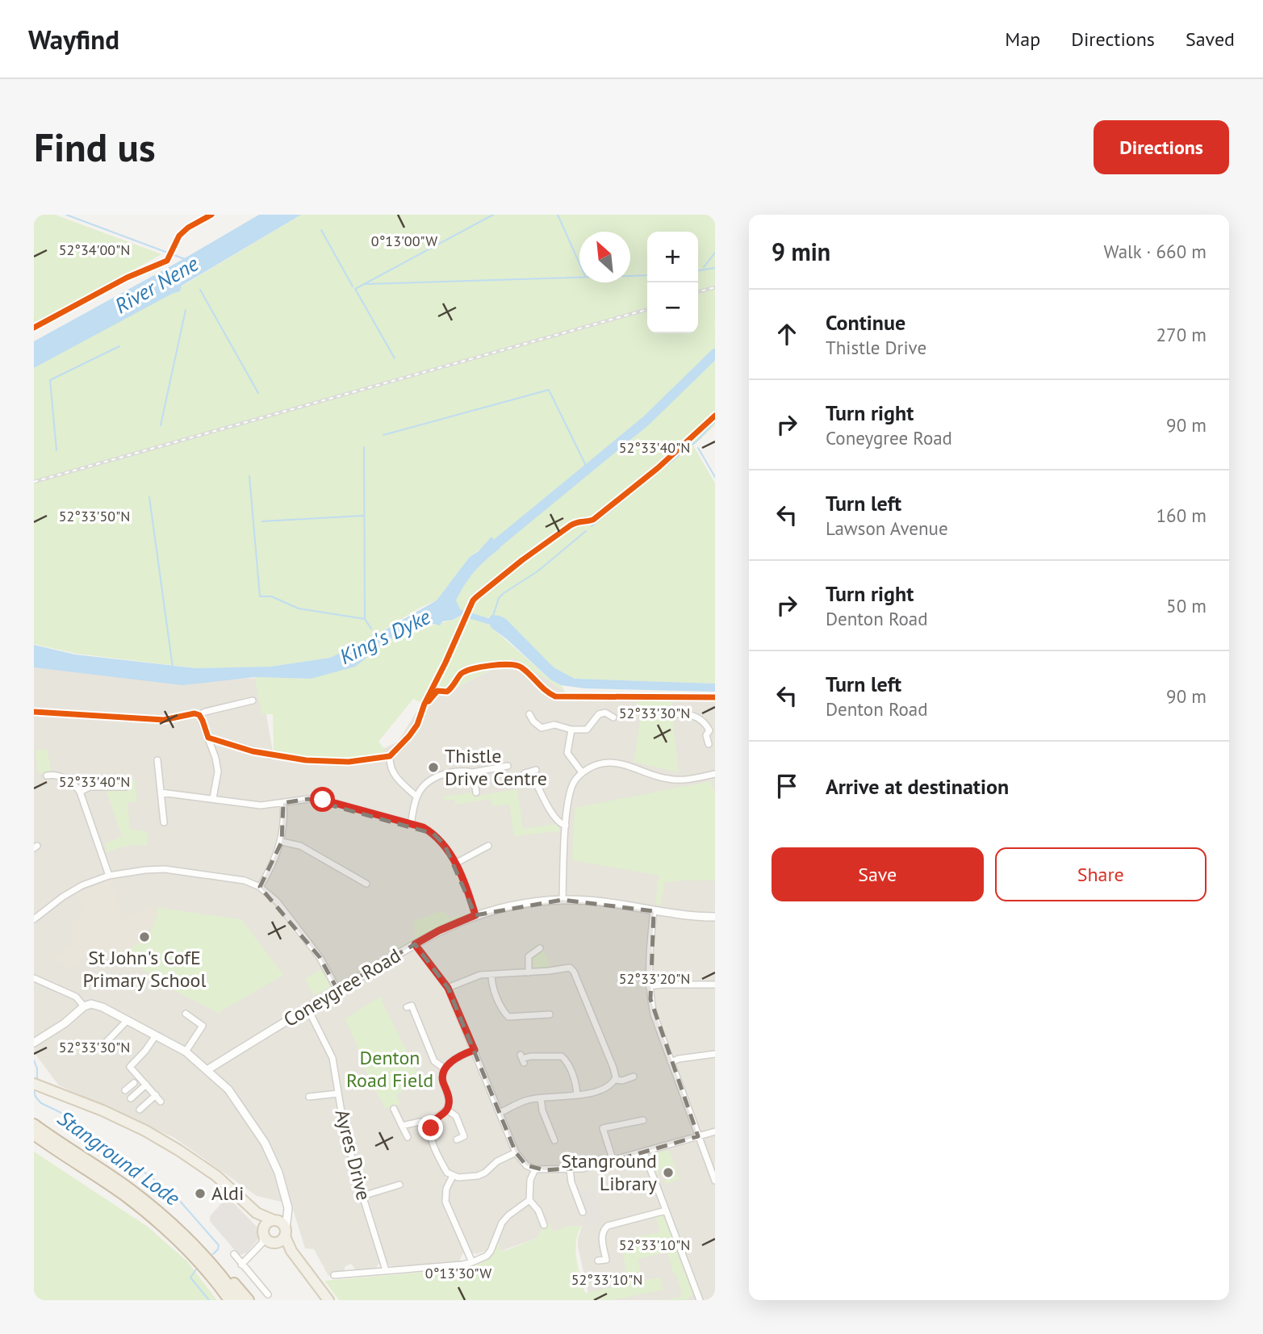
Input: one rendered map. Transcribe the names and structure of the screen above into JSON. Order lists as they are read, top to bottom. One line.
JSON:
{"streets":{"street":["Coneygree Road","Ayres Drive"]},"crossings":[["Coneygree Road","Ayres Drive"]],"water":["River Nene","King's Dyke","Stanground Lode"],"parks":["Denton Road Field"],"places":["Thistle Drive Centre","St John's CofE Primary School","Stanground Library","Aldi"],"north":"top left","page":{"header":"Wayfind","nav":["Map","Directions","Saved"],"buttons":["Directions",["Save","Share"]],"title":"Find us","heading":["9 min","Walk · 660 m"],"map_buttons":["+","−"],"list":[["Continue","Thistle Drive","270 m"],["Turn right","Coneygree Road","90 m"],["Turn left","Lawson Avenue","160 m"],["Turn right","Denton Road","50 m"],["Turn left","Denton Road","90 m"],"Arrive at destination"]},"coordinates":["0°13'00\"W","52°34'00\"N","52°33'40\"N","52°33'50\"N","52°33'30\"N","52°33'20\"N","52°33'10\"N","0°13'30\"W"]}
